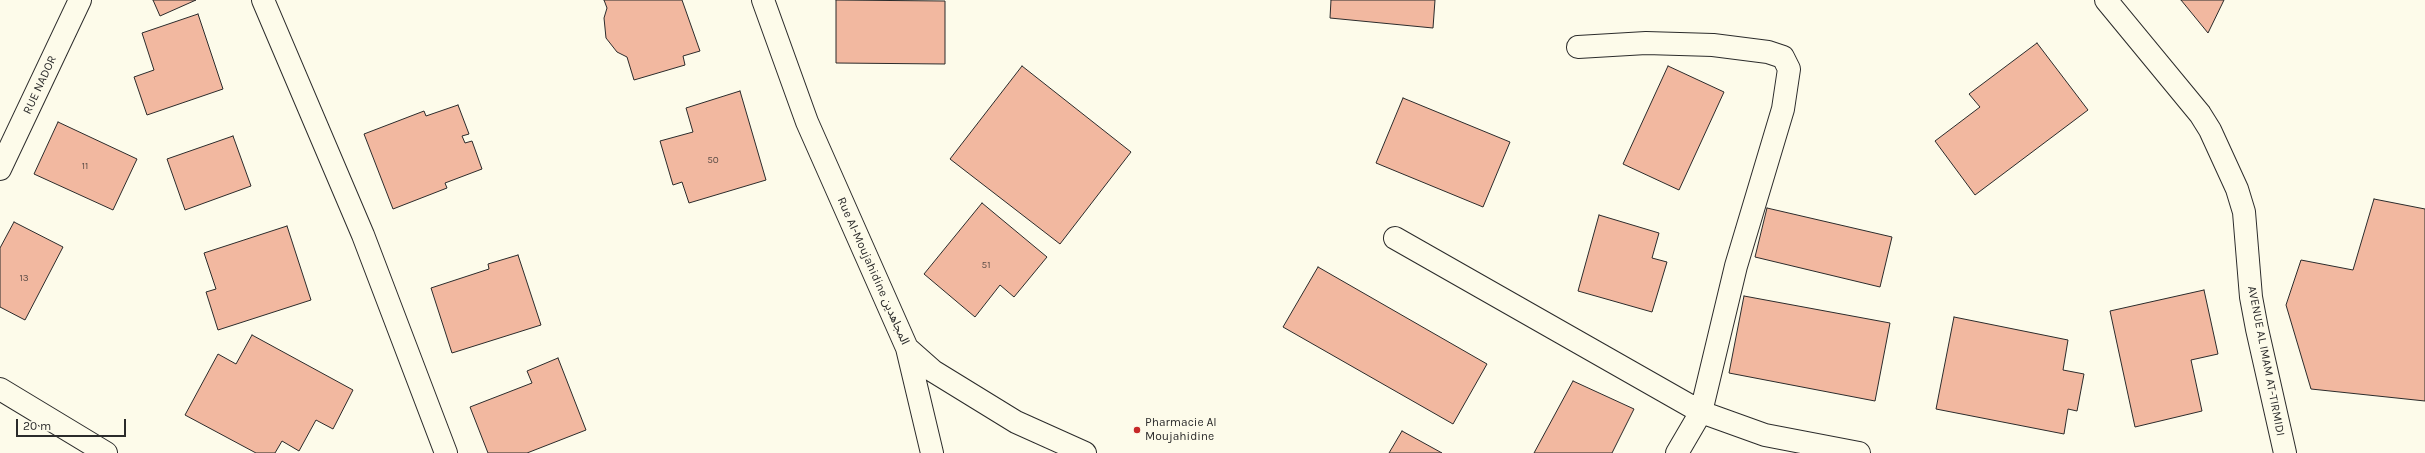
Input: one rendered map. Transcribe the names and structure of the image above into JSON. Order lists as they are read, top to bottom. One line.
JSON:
{"streets":{"street":["RUE NADOR","Rue Al-Moujahidine المجاهدين","AVENUE AL IMAM AT-TIRMIDI"]},"places":["Pharmacie Al Moujahidine"],"house_numbers":["50","11","51","13"],"scale_bar":"20 m"}
